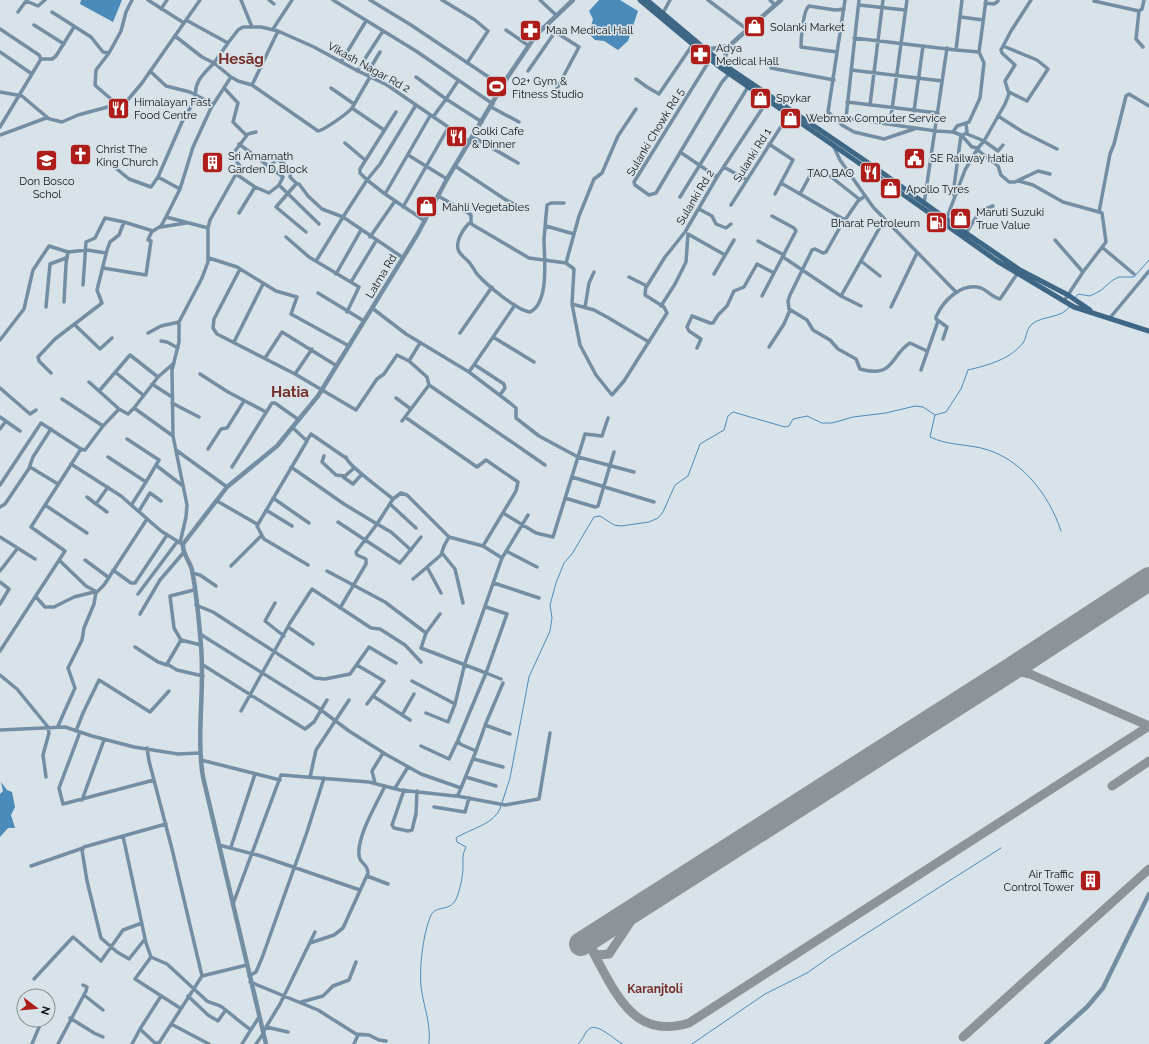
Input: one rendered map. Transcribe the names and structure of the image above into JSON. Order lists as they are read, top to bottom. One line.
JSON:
{"streets":{"street":["Vikash Nagar Rd 2","Sulanki Chowk Rd 5","Sulanki Rd 1","Sulanki Rd 2","Latma Rd"]},"crossings":[["Vikash Nagar Rd 2","Latma Rd"]],"districts":["Hesāg","Hatia","Karanjtoli"],"places":{"shop":["Solanki Market","Spykar","Webmax Computer Service","Apollo Tyres","Mahli Vegetables","Maruti Suzuki True Value"],"pharmacy":["Maa Medical Hall","Adya Medical Hall"],"sports":["O2+ Gym & Fitness Studio"],"restaurant":["Himalayan Fast Food Centre","Golki Cafe & Dinner","TAO BAO"],"church":["Christ The King Church"],"public building":["SE Railway Hatia"],"school or university":["Don Bosco Schol"],"building":["Sri Amarnath Garden D Block","Air Traffic Control Tower"],"fuel station":["Bharat Petroleum"]},"north":"right"}
